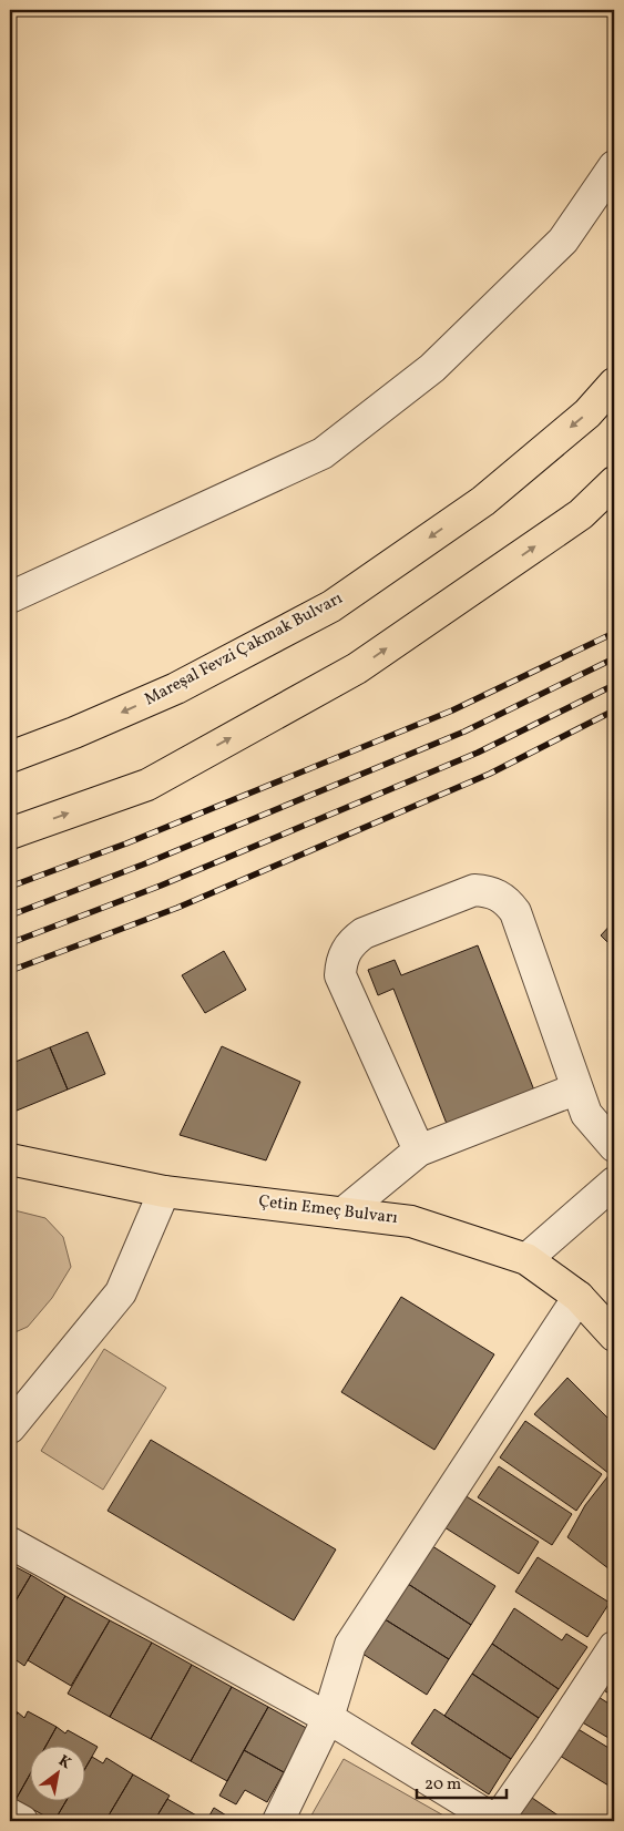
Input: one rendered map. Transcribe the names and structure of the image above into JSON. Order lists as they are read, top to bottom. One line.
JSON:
{"streets":{"main road":["Mareşal Fevzi Çakmak Bulvarı","Çetin Emeç Bulvarı"]},"scale_bar":"20 m","north":"top right"}
